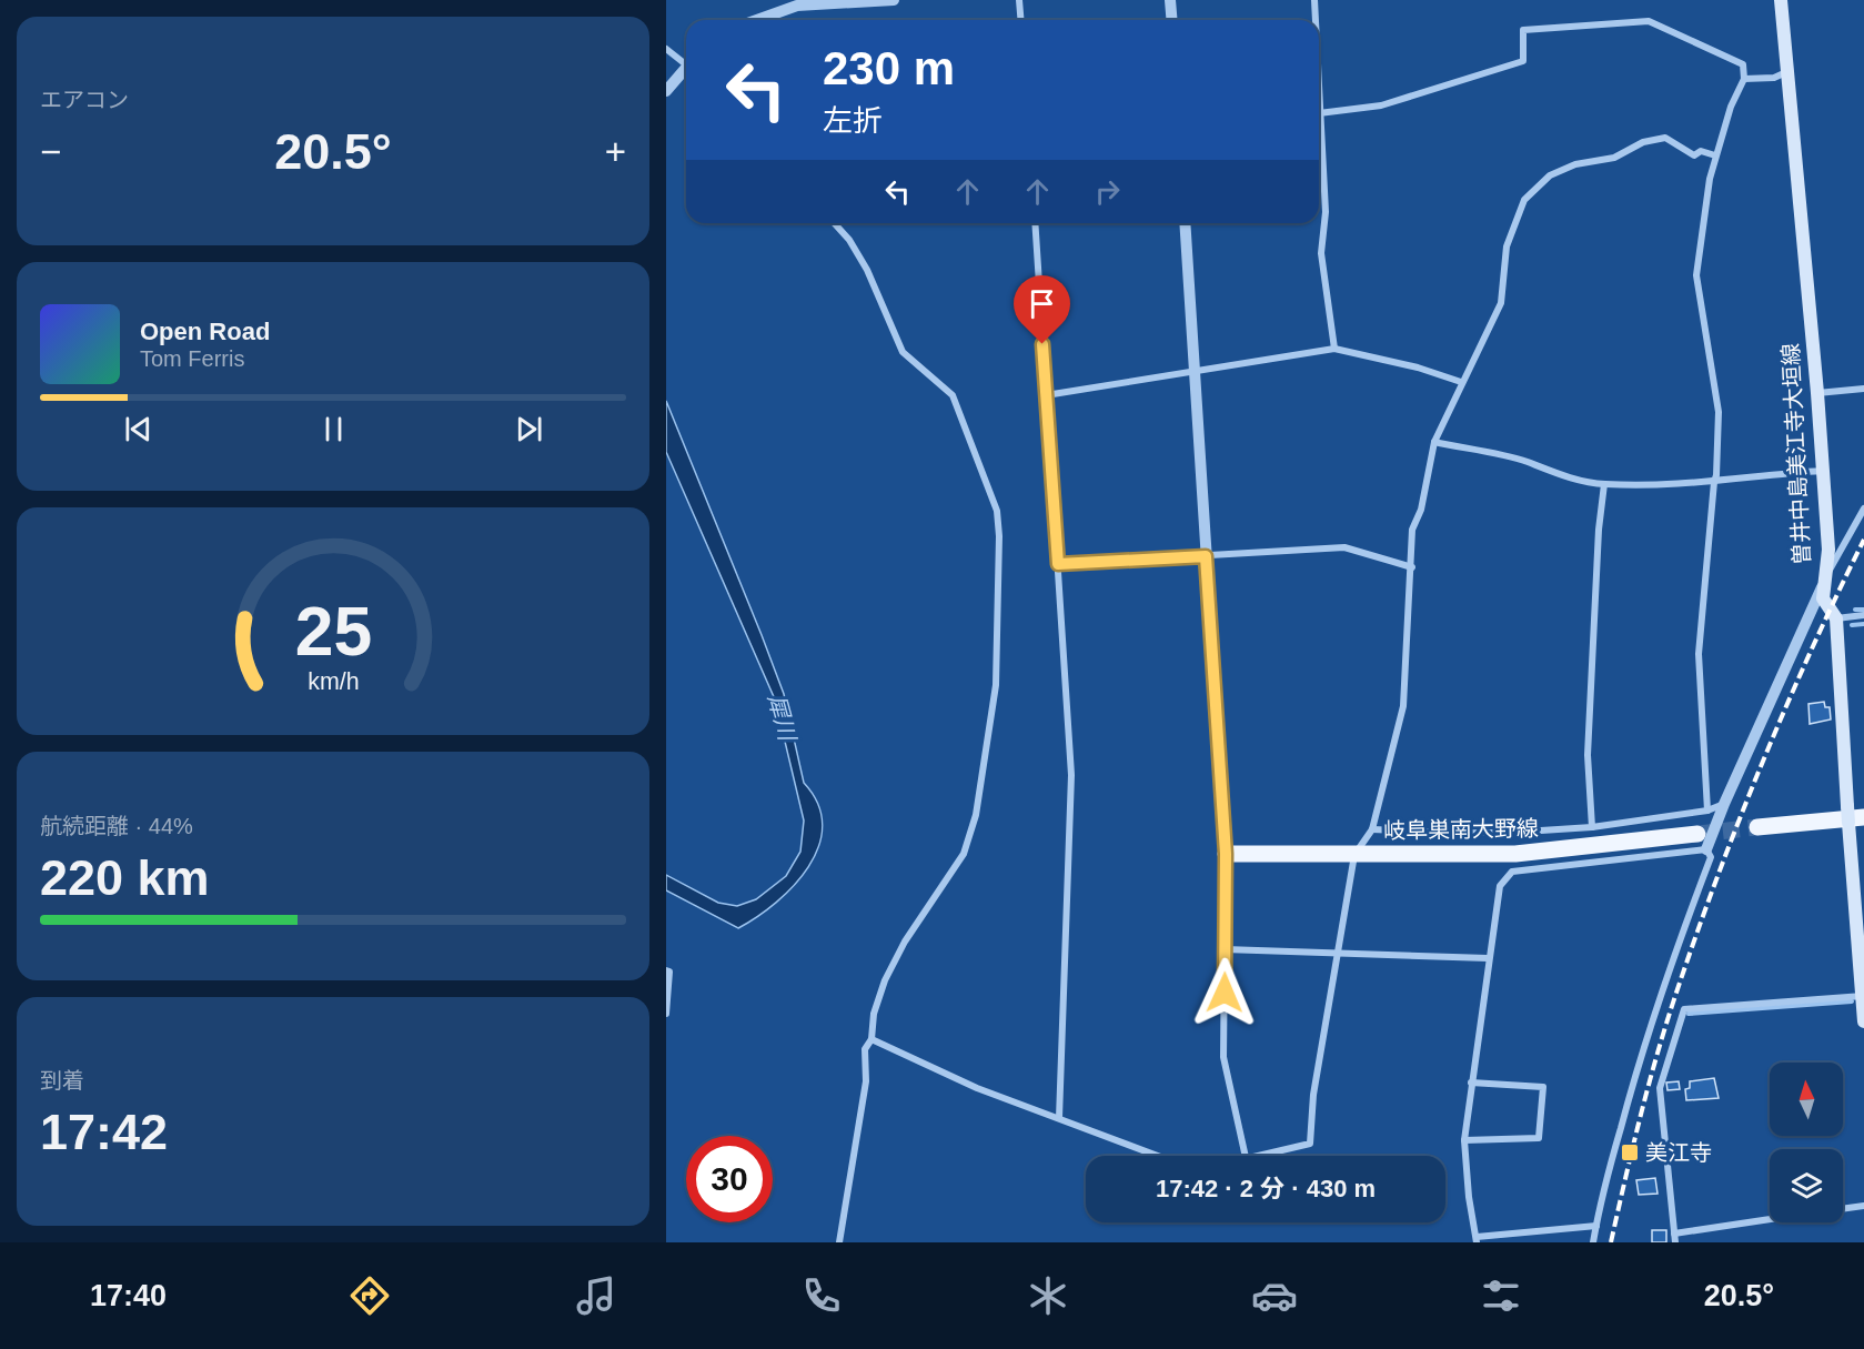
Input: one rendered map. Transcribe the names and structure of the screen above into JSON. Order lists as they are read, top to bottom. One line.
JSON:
{"streets":{"main road":["曽井中島美江寺大垣線","岐阜巣南大野線"]},"water":["犀川"],"places":{"transit":["美江寺"]},"north":"top","page":{"tile":["エアコン",["航続距離 · 44%","220 km"],["到着","17:42"]],"turn":["230 m","左折"],"heat":["−","20.5°","+"],"song":["Open Road","Tom Ferris"],"limit":"30","trip":"17:42 · 2 分 · 430 m","tabs":["17:40","20.5°"],"gauge":["25","km/h"]}}
